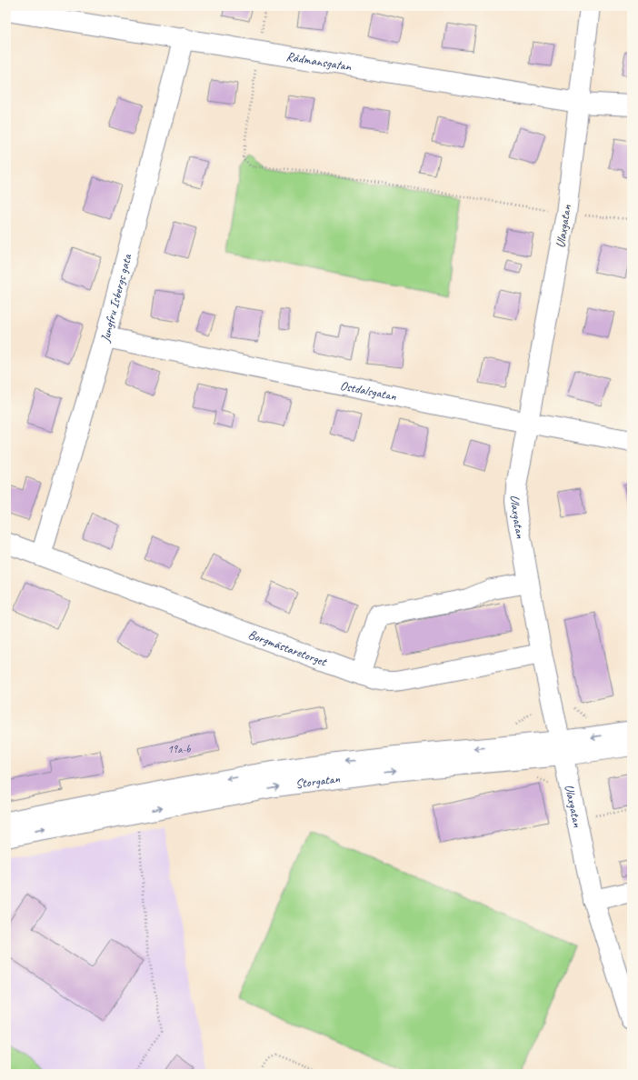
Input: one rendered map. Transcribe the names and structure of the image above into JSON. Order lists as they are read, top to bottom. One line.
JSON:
{"streets":{"street":["Rådmansgatan","Ulaxgatan","Jungfru Isbergs gata","Ostdalsgatan","Borgmästaretorget","Storgatan"]},"crossings":[["Rådmansgatan","Ulaxgatan"],["Rådmansgatan","Jungfru Isbergs gata"],["Ulaxgatan","Ostdalsgatan"],["Ulaxgatan","Borgmästaretorget"],["Ulaxgatan","Storgatan"],["Jungfru Isbergs gata","Ostdalsgatan"],["Jungfru Isbergs gata","Borgmästaretorget"]],"house_numbers":["19a-b"]}
